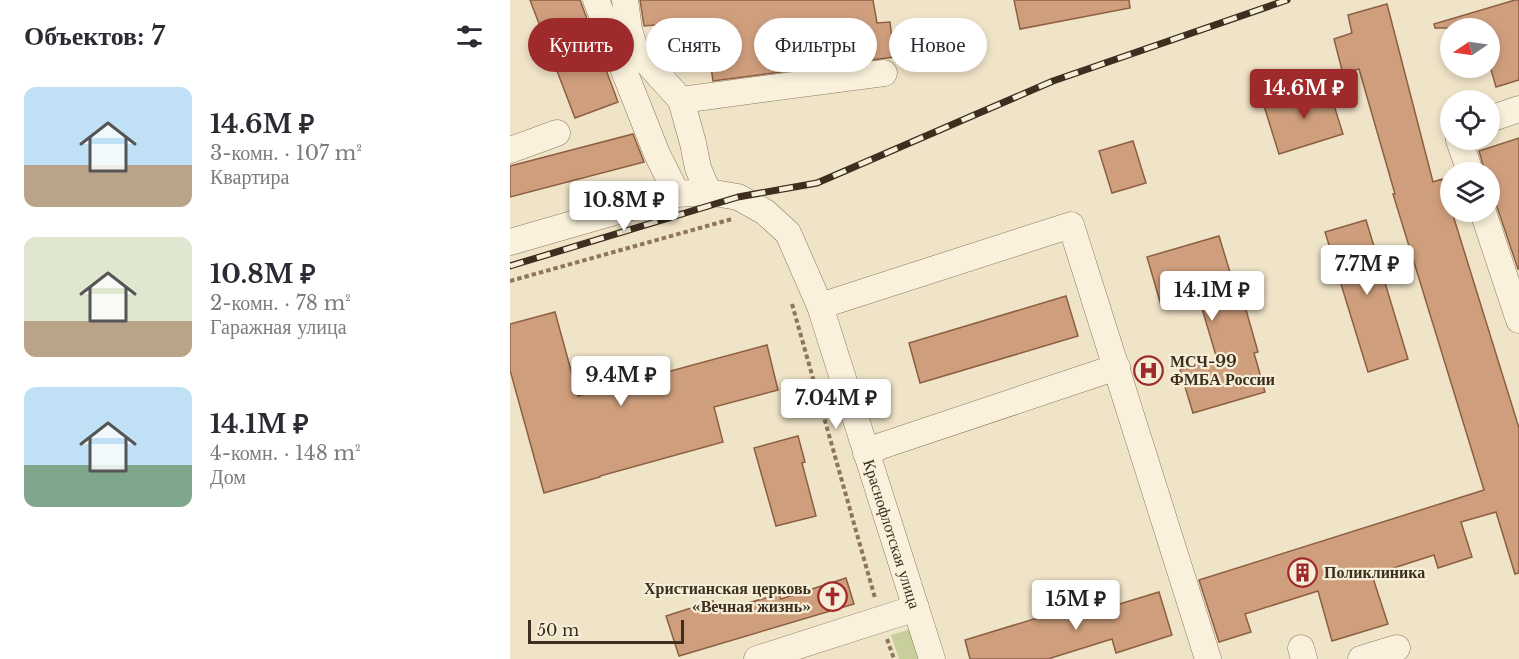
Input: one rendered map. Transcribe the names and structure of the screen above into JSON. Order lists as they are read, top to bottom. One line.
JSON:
{"streets":{"street":["Краснофлотская улица"]},"places":{"hospital":["МСЧ-99 ФМБА России"],"building":["Поликлиника"],"church":["Христианская церковь «Вечная жизнь»"]},"scale_bar":"50 m","north":"left","page":{"heading":"Объектов: 7","chip":["Купить","Снять","Фильтры","Новое"],"price":["14.6M ₽","10.8M ₽","7.7M ₽","14.1M ₽","9.4M ₽","7.04M ₽","15M ₽"],"list":[{"name":"14.6M ₽","note":"3-комн. · 107 m² · Квартира"},{"name":"10.8M ₽","note":"2-комн. · 78 m² · Гаражная улица"},{"name":"14.1M ₽","note":"4-комн. · 148 m² · Дом"}],"scale":"50 m"}}
